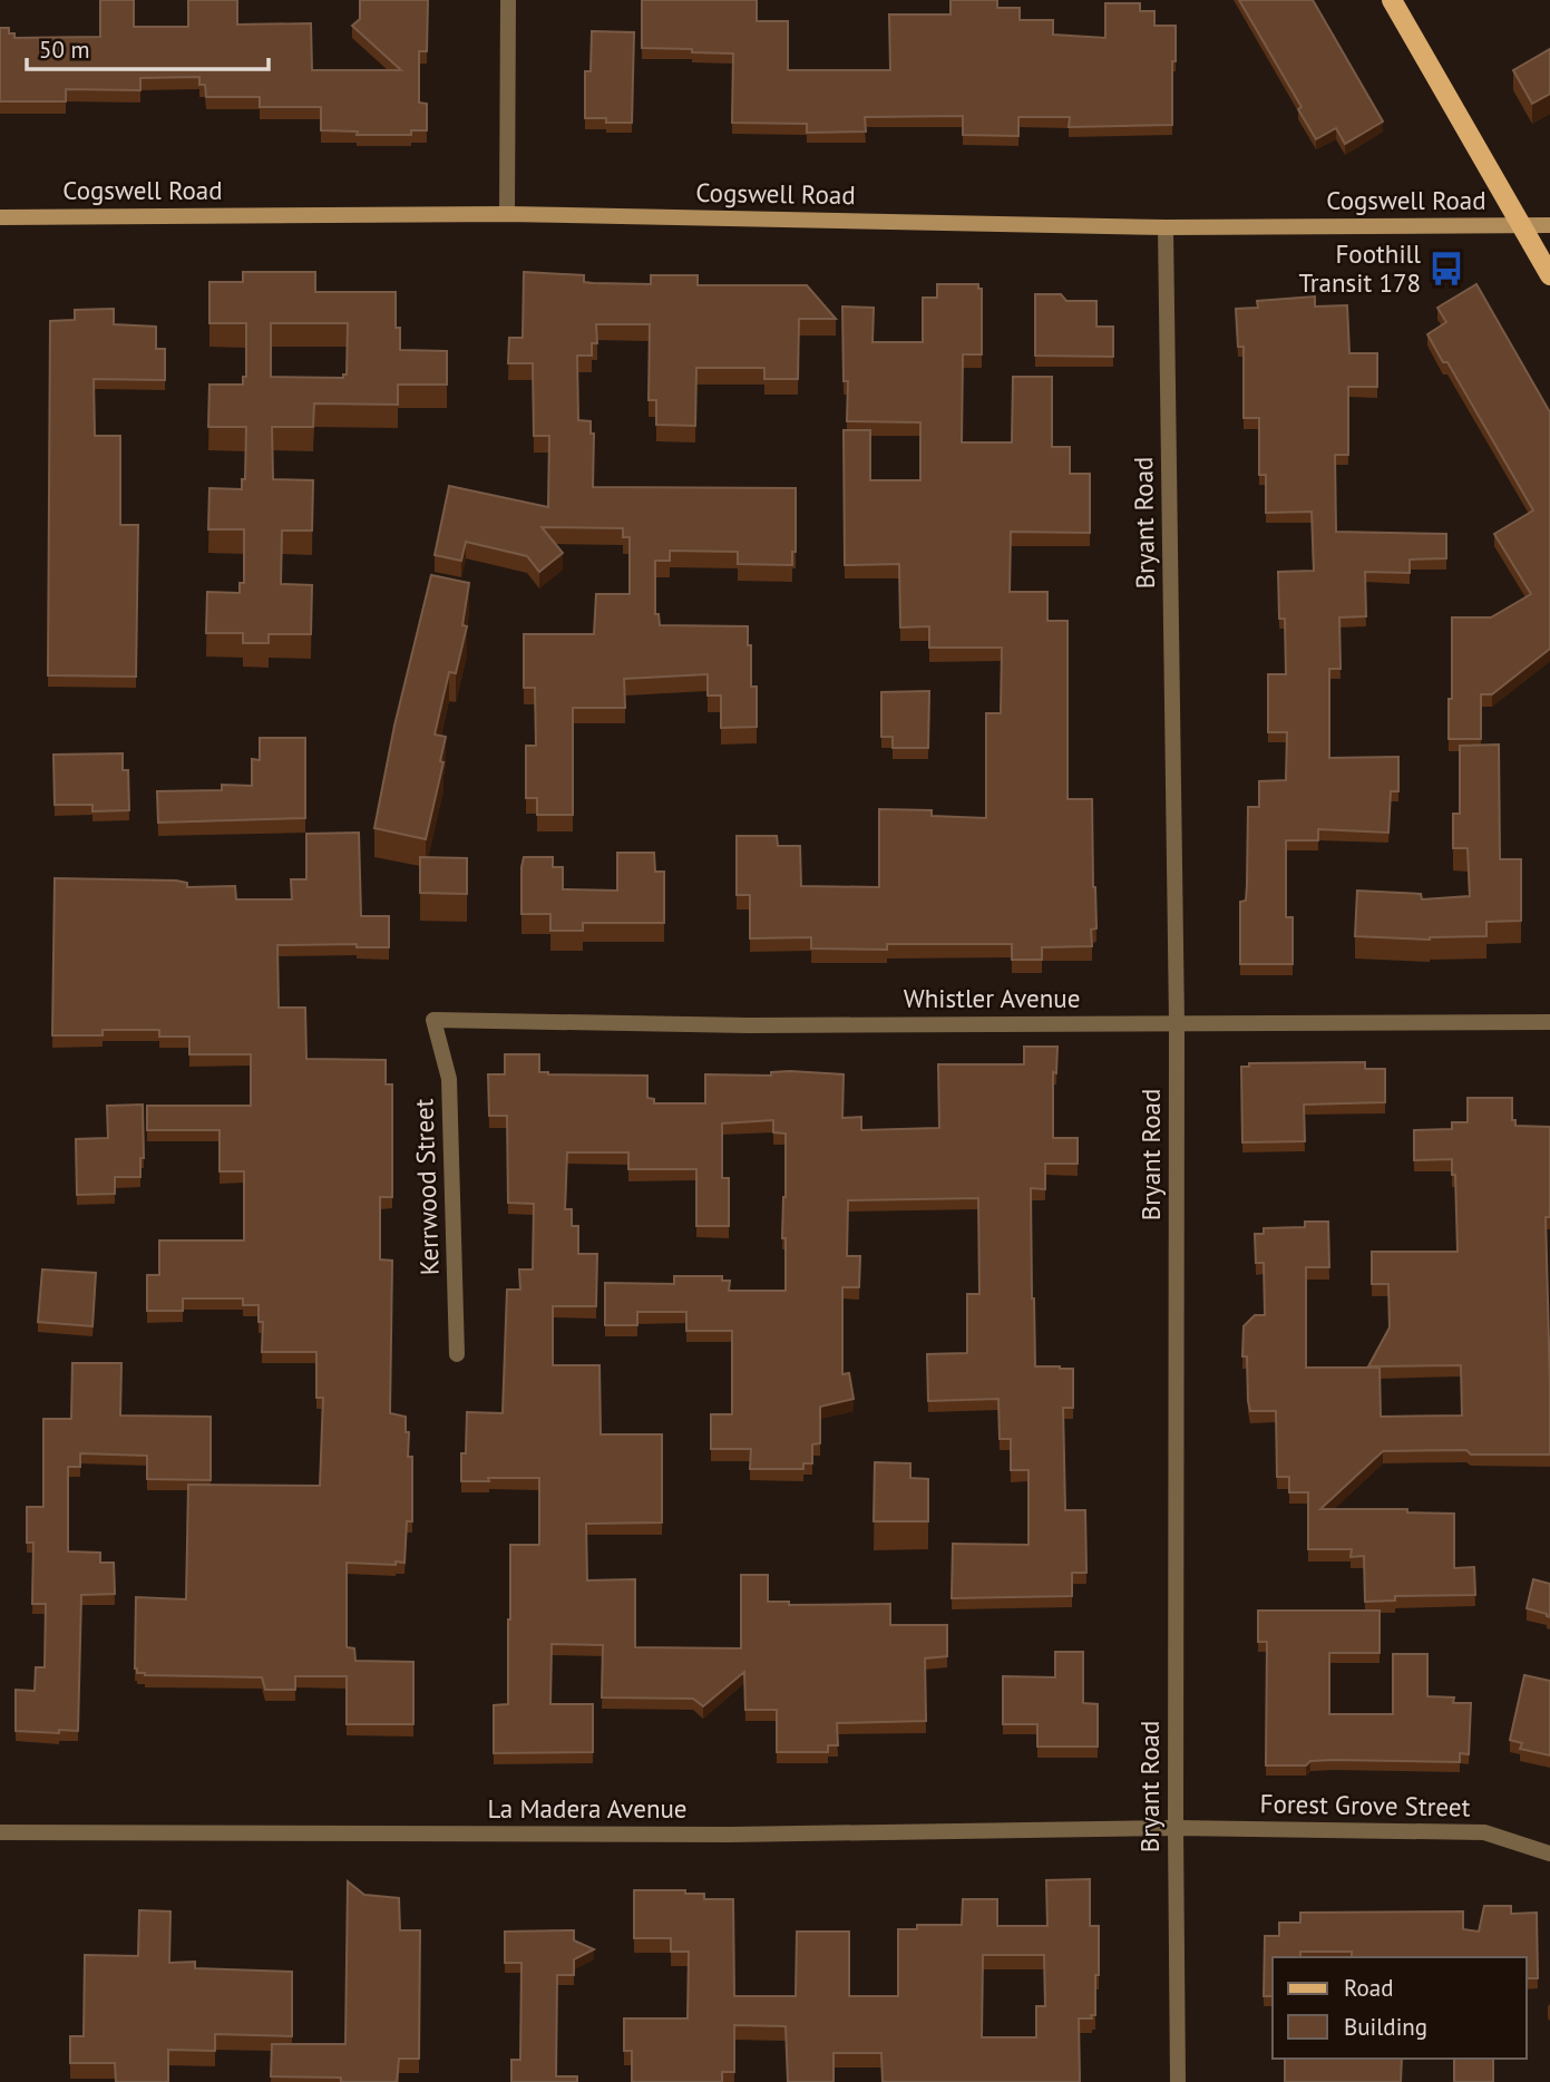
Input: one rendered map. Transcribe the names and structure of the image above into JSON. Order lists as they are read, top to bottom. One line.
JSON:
{"streets":{"street":["Cogswell Road","Bryant Road","Whistler Avenue","Kerrwood Street","Forest Grove Street","La Madera Avenue"]},"crossings":[["Cogswell Road","Bryant Road"],["Bryant Road","Whistler Avenue"],["Bryant Road","Forest Grove Street"],["Bryant Road","La Madera Avenue"],["Whistler Avenue","Kerrwood Street"],["Forest Grove Street","La Madera Avenue"]],"places":{"bus stop":["Foothill Transit 178"]},"legend":["Road","Building"],"scale_bar":"50 m"}
